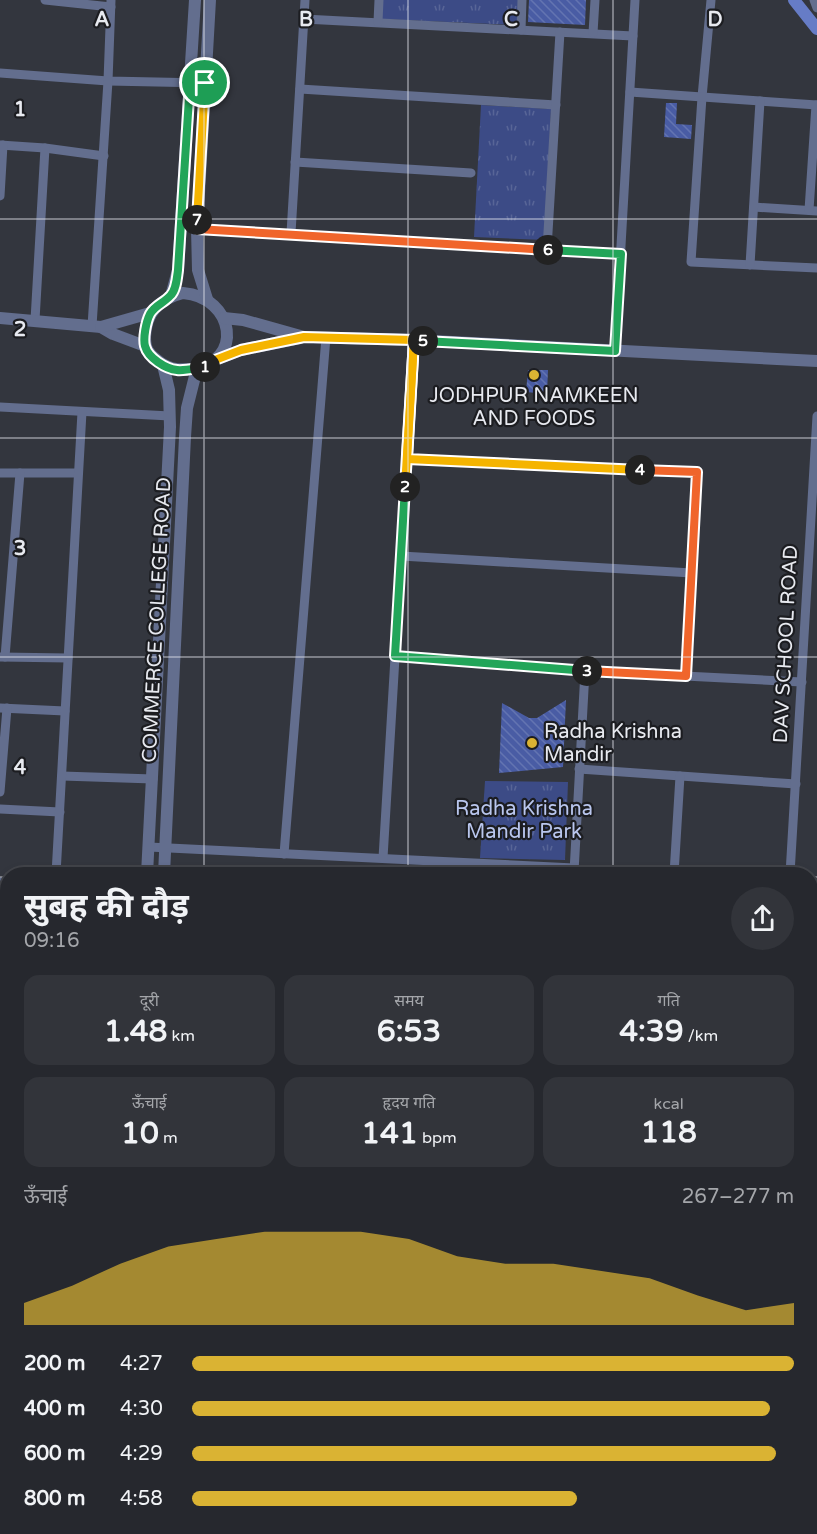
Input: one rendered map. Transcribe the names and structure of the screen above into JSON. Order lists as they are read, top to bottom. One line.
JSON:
{"streets":{"street":["COMMERCE COLLEGE ROAD","DAV SCHOOL ROAD"]},"parks":["Radha Krishna Mandir Park"],"places":["JODHPUR NAMKEEN AND FOODS","Radha Krishna Mandir"],"page":{"pins":["7","6","5","1","4","2","3"],"heading":["सुबह की दौड़","09:16"],"stats":[["दूरी","1.48 km"],["समय","6:53"],["गति","4:39 /km"],["ऊँचाई","10 m"],["हृदय गति","141 bpm"],["kcal","118"]],"chart":["ऊँचाई","267–277 m"],"list":[{"name":"200 m","note":"4:27"},{"name":"400 m","note":"4:30"},{"name":"600 m","note":"4:29"},{"name":"800 m","note":"4:58"}]},"grid":{"columns":["A","B","C","D"],"rows":["1","2","3","4"]}}
